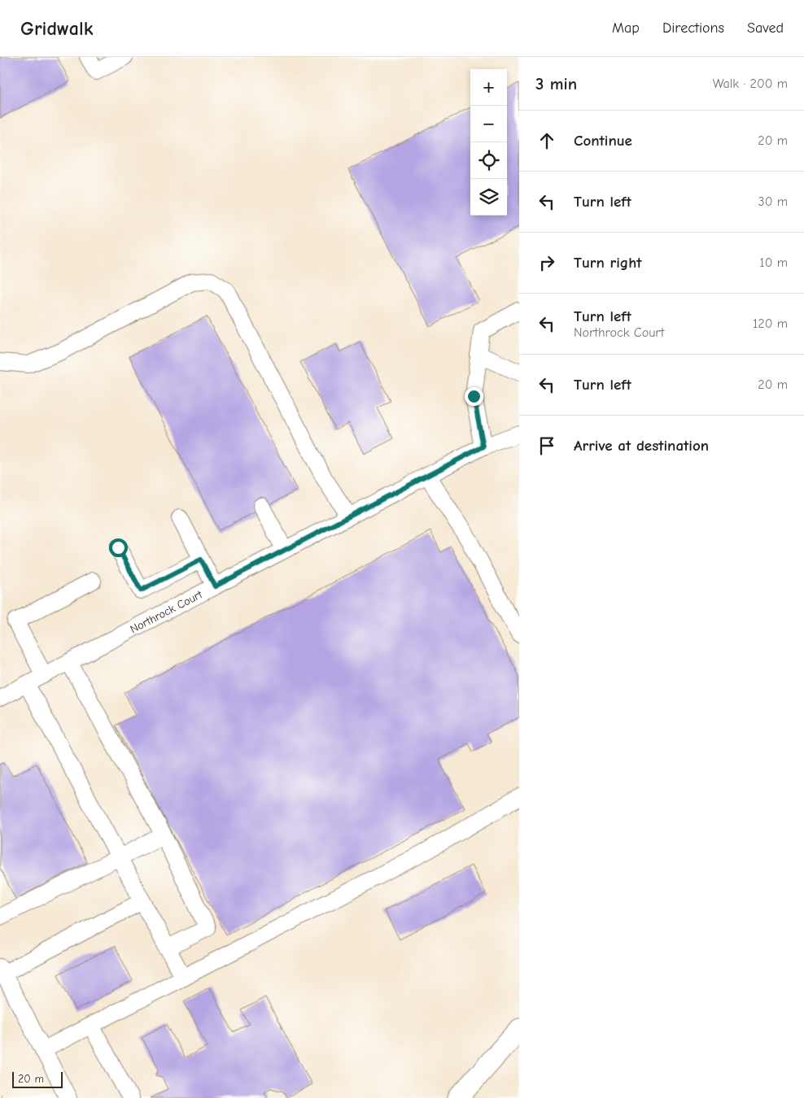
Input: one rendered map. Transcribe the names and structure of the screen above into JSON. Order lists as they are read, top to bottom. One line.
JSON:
{"streets":{"street":["Northrock Court"]},"scale_bar":"20 m","page":{"header":"Gridwalk","nav":["Map","Directions","Saved"],"heading":["3 min","Walk · 200 m"],"map_buttons":["+","−"],"list":[["Continue","20 m"],["Turn left","30 m"],["Turn right","10 m"],["Turn left","Northrock Court","120 m"],["Turn left","20 m"],"Arrive at destination"],"scale":"20 m"}}
